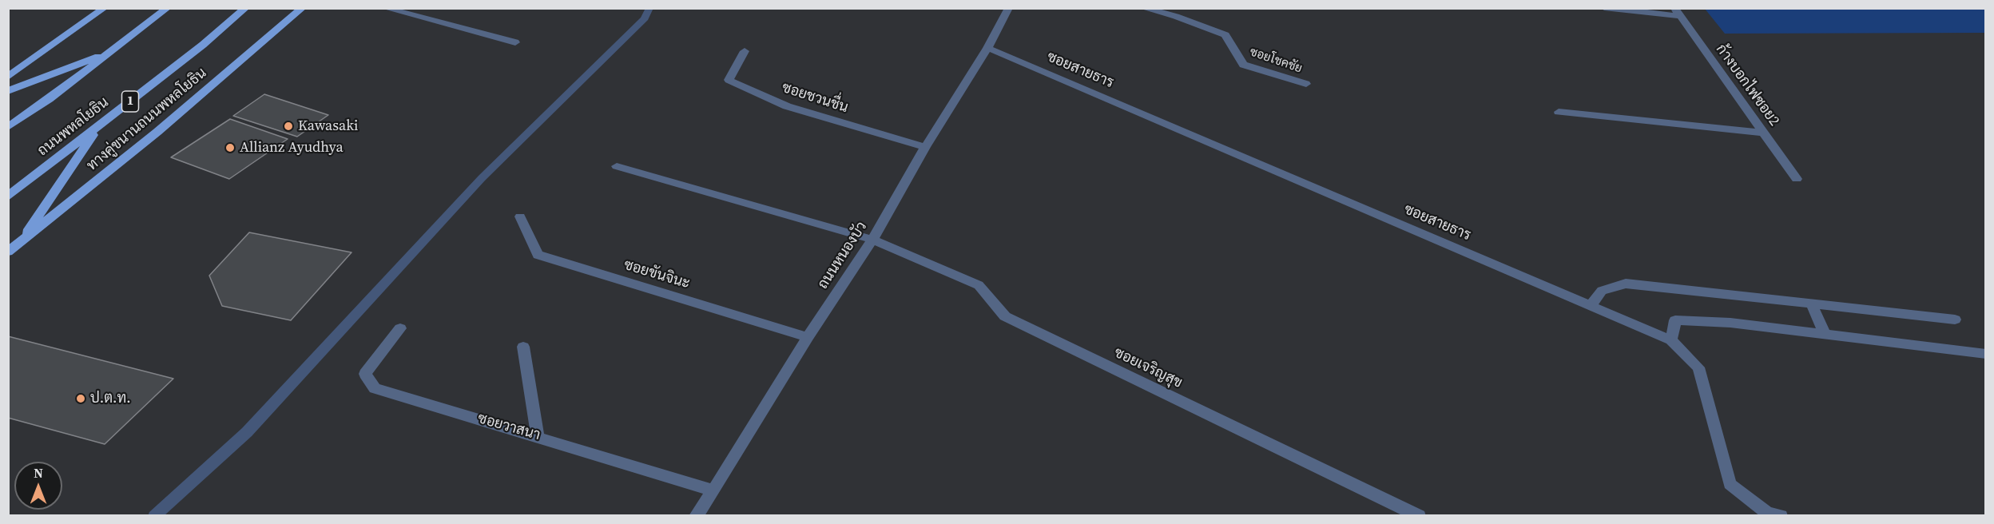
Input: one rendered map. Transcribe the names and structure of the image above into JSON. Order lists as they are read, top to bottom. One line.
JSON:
{"streets":{"main road":["1","ทางคู่ขนานถนนพหลโยธิน","ถนนพหลโยธิน"],"street":["ซอยโชคชัย","ซอยสายธาร","ก้างบอกไฟซอย2","ซอยชวนชื่น","ถนนหนองบัว","ซอยขันจินะ","ซอยเจริญสุข","ซอยวาสนา"]},"crossings":[["ซอยสายธาร","ถนนหนองบัว"],["ซอยชวนชื่น","ถนนหนองบัว"],["ถนนหนองบัว","ซอยขันจินะ"],["ถนนหนองบัว","ซอยเจริญสุข"],["ถนนหนองบัว","ซอยวาสนา"]],"places":["Kawasaki","Allianz Ayudhya","ป.ต.ท."],"north":"top"}
